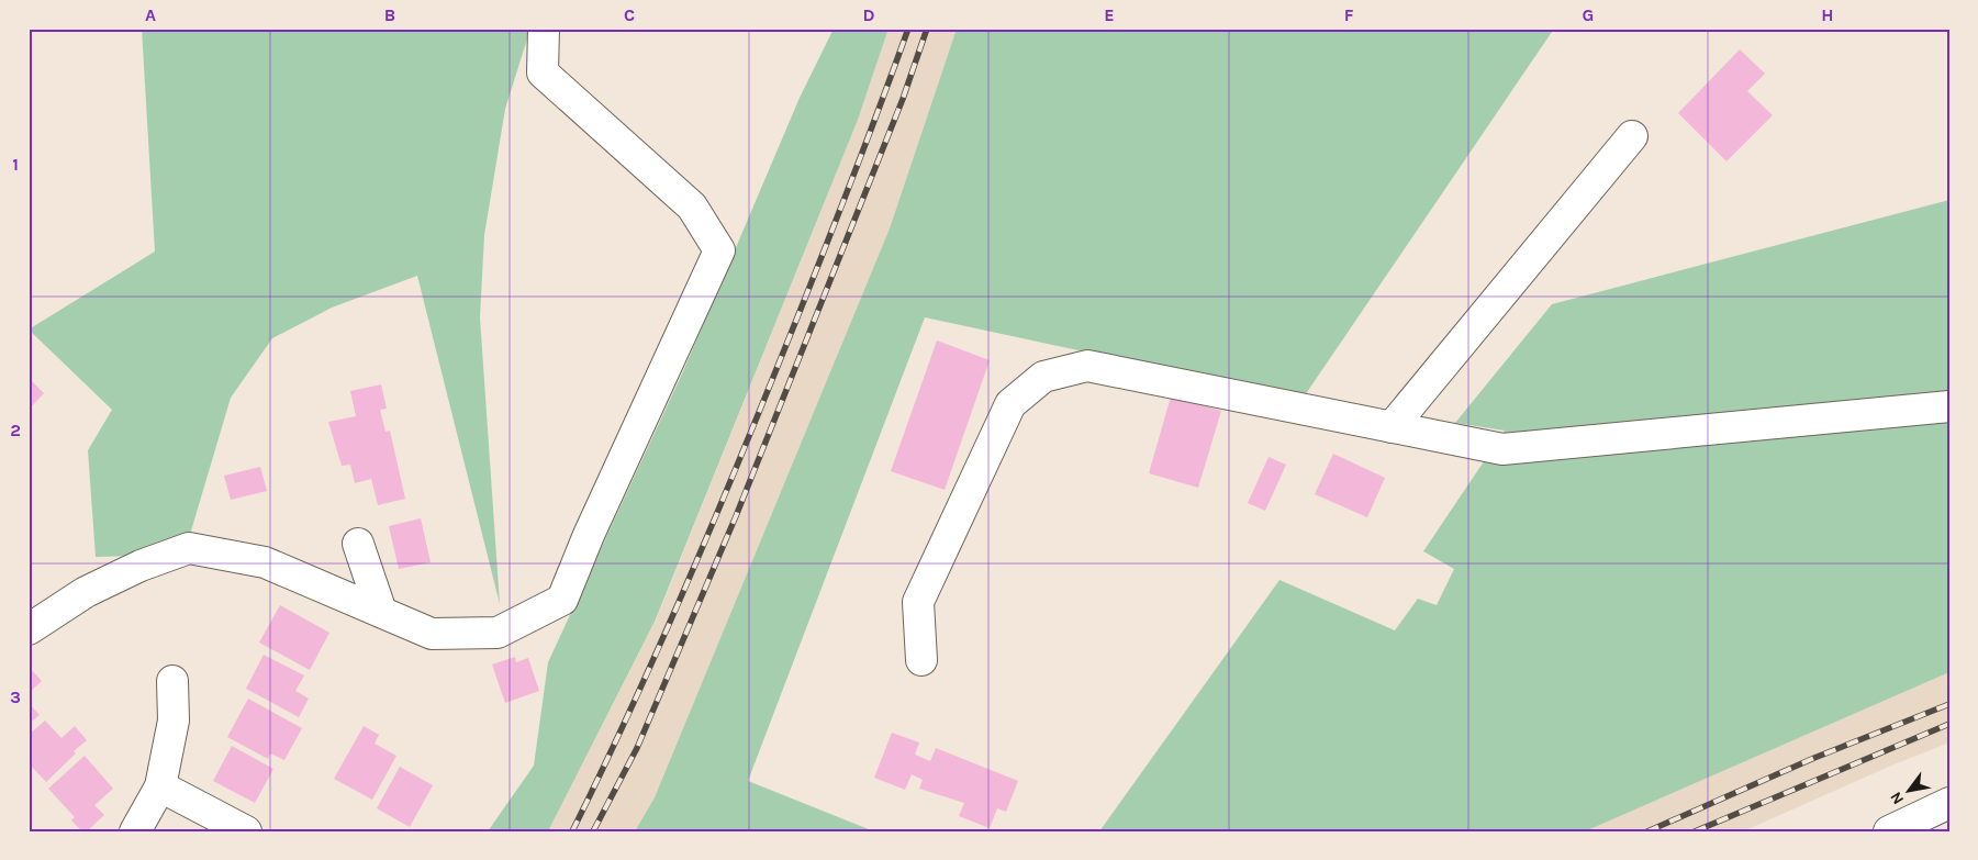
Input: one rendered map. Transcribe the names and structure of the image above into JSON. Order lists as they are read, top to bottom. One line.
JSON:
{"north":"bottom left","grid":{"columns":["A","B","C","D","E","F","G","H"],"rows":["1","2","3"]}}
